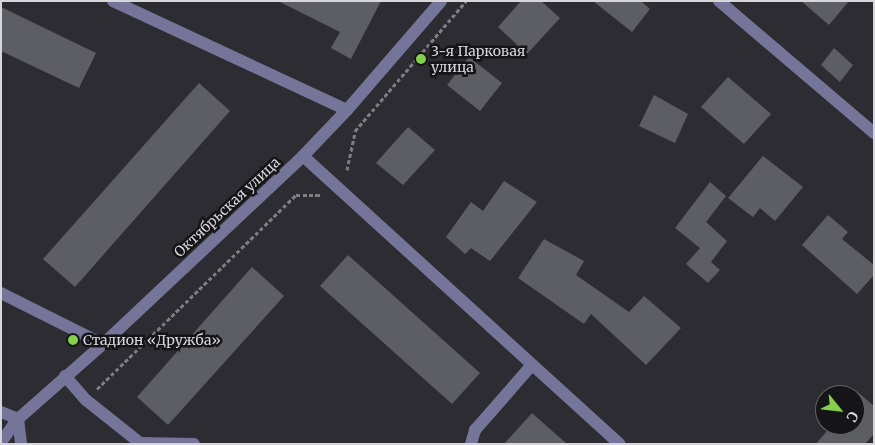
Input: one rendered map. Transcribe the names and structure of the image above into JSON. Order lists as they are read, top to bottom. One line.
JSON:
{"streets":{"street":["Октябрьская улица"]},"places":["3-я Парковая улица","Стадион «Дружба»"],"north":"bottom right"}
